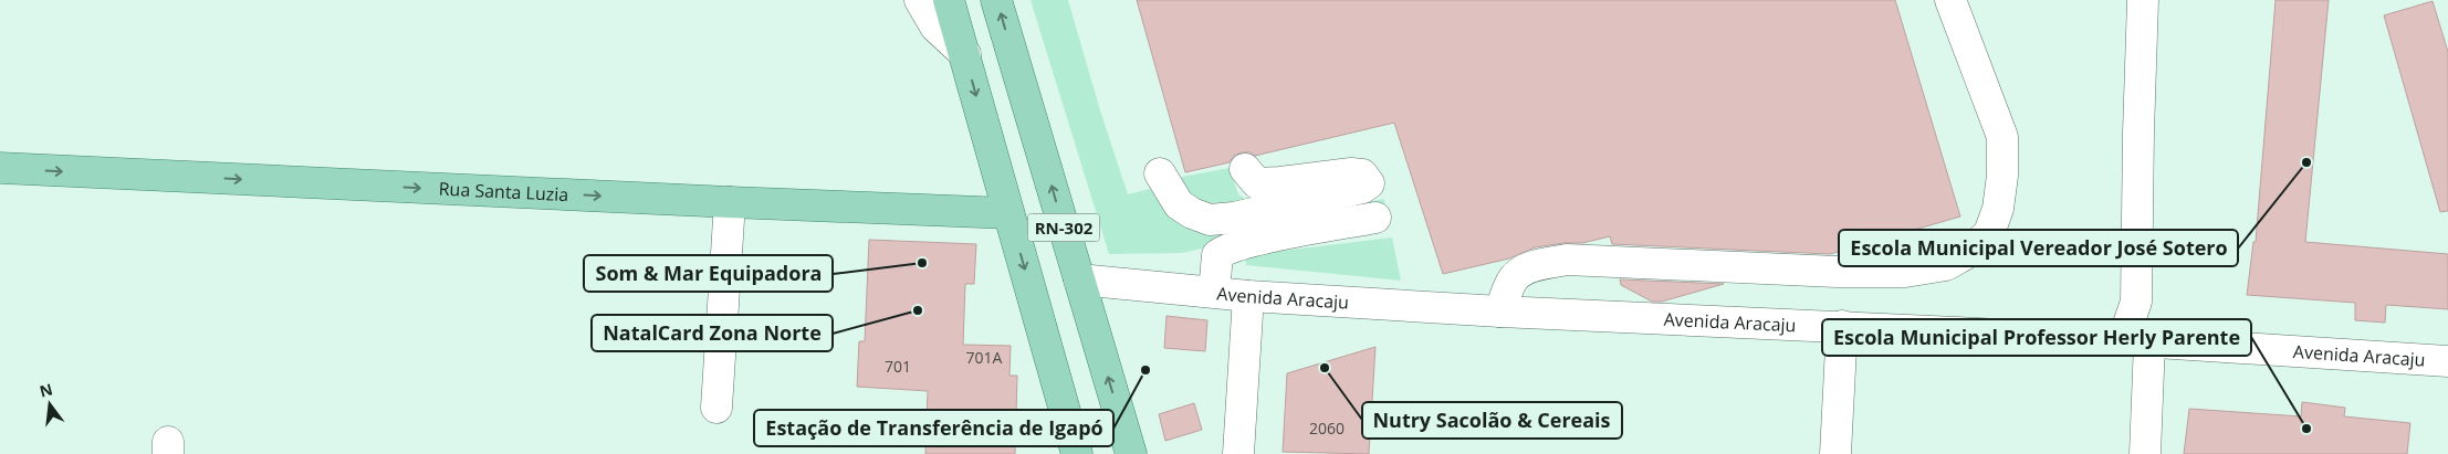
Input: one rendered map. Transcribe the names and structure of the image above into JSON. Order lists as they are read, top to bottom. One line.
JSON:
{"streets":{"main road":["Rua Santa Luzia","RN-302"],"street":["Avenida Aracaju"]},"crossings":[["Rua Santa Luzia","RN-302"],["RN-302","Avenida Aracaju"]],"one_way":["Rua Santa Luzia"],"places":["Escola Municipal Vereador José Sotero","Som & Mar Equipadora","NatalCard Zona Norte","Nutry Sacolão & Cereais","Estação de Transferência de Igapó","Escola Municipal Professor Herly Parente"],"house_numbers":["701A","701","2060"],"north":"top"}
